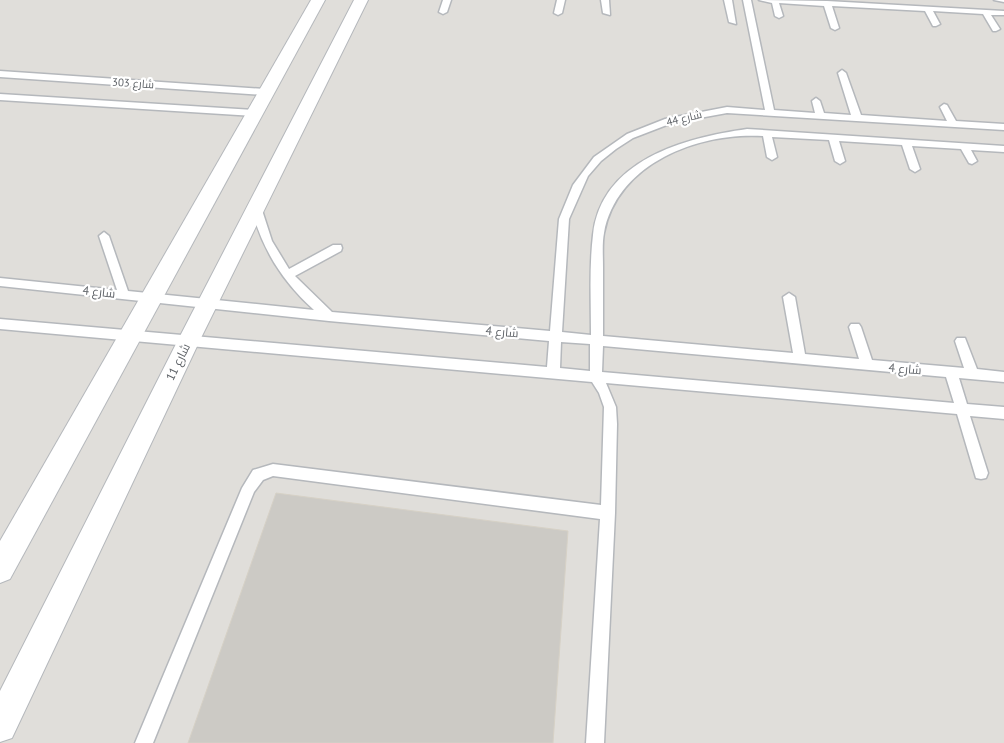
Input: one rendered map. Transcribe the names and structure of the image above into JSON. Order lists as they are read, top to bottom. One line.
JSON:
{"streets":{"street":["شارع 11"],"lane":["شارع 303","شارع 44","شارع 4"]},"crossings":[["شارع 44","شارع 4"],["شارع 4","شارع 11"]]}
